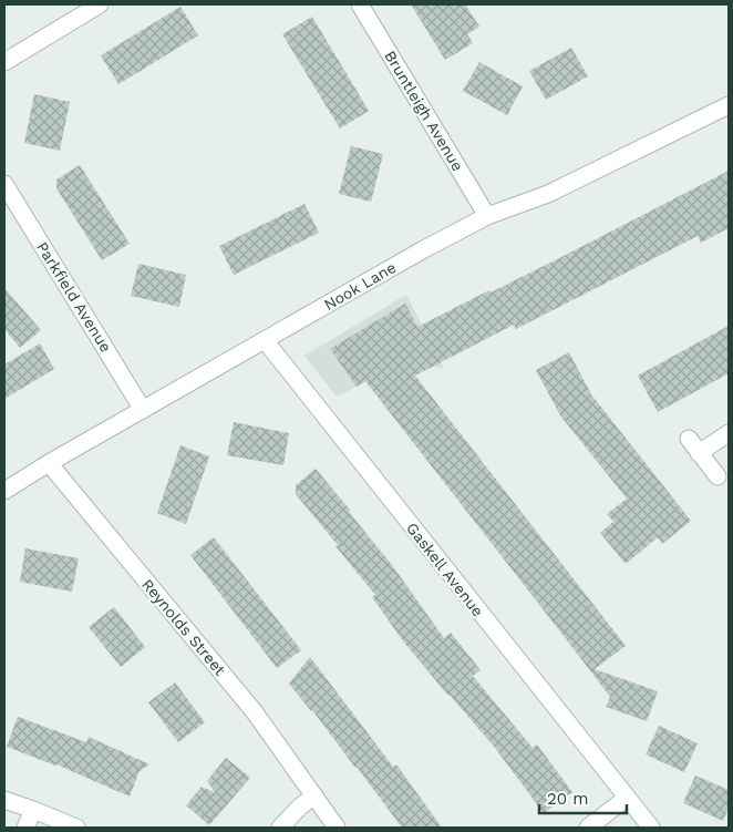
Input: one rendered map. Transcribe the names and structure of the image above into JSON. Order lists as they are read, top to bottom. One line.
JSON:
{"streets":{"street":["Bruntleigh Avenue","Nook Lane","Parkfield Avenue","Gaskell Avenue","Reynolds Street"]},"crossings":[["Bruntleigh Avenue","Nook Lane"],["Nook Lane","Parkfield Avenue"],["Nook Lane","Gaskell Avenue"],["Nook Lane","Reynolds Street"]],"scale_bar":"20 m"}
